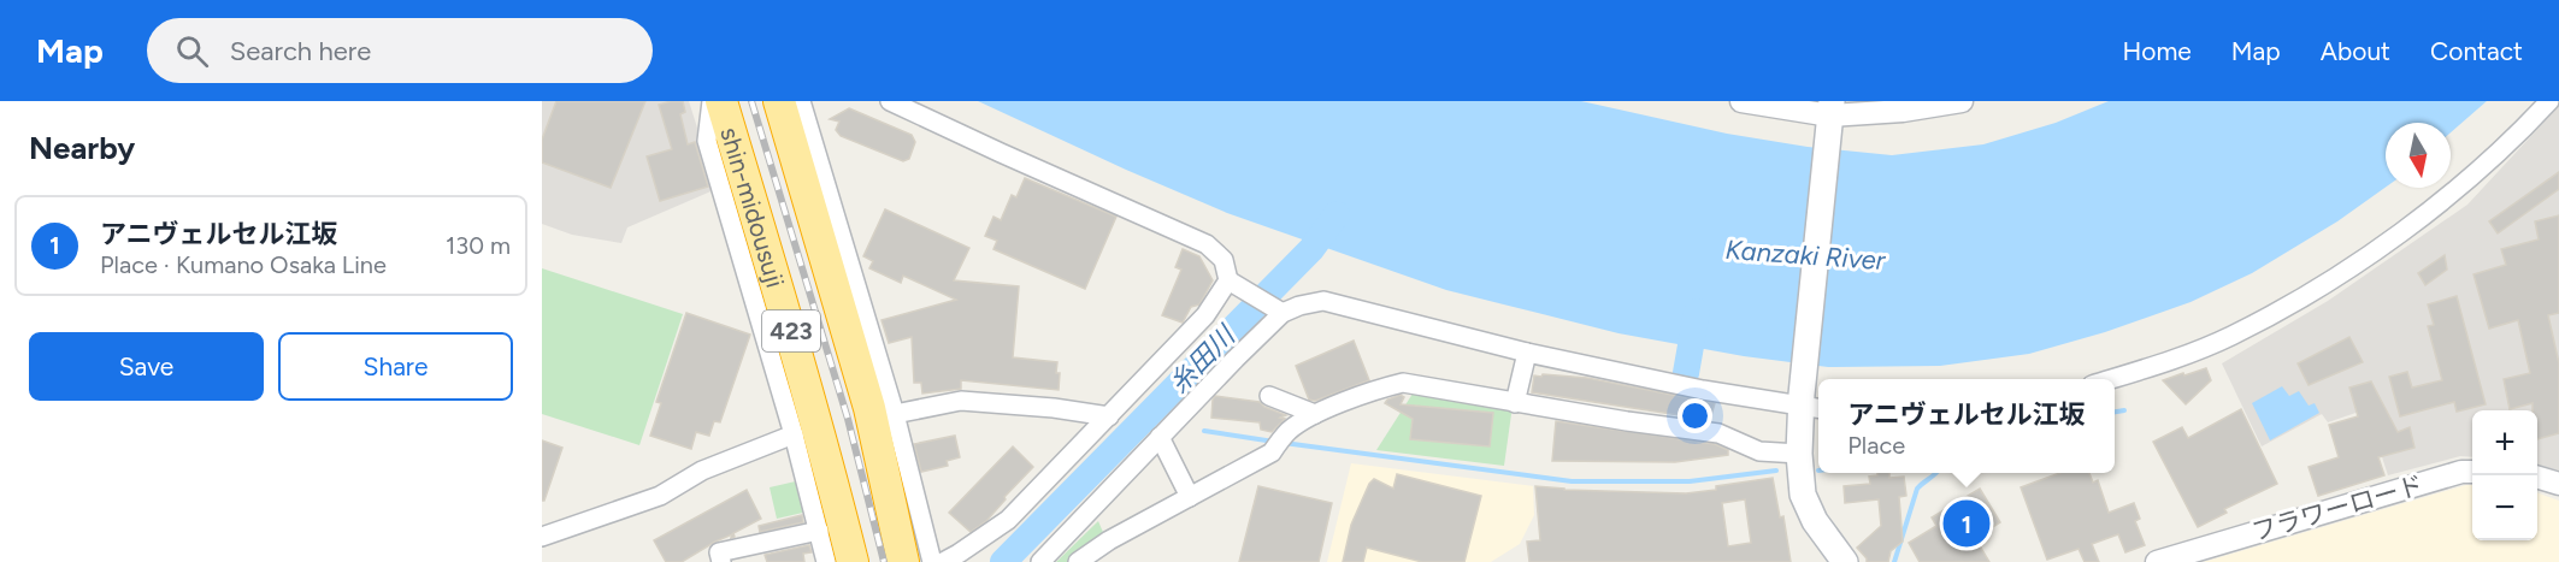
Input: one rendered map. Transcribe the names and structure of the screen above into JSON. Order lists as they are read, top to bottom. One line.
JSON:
{"streets":{"highway":["shin-midousuji","423"],"street":["フラワーロード"]},"crossings":[["shin-midousuji","423"]],"water":["Kanzaki River","糸田川"],"north":"bottom","page":{"header":"Map","search":"Search here","nav":["Home","Map","About","Contact"],"heading":"Nearby","list":[{"mark":"1","name":"アニヴェルセル江坂","note":"Place · Kumano Osaka Line","value":"130 m"}],"buttons":["Save","Share"],"popup":["アニヴェルセル江坂","Place"],"map_buttons":["+","−"],"pins":"1"}}
